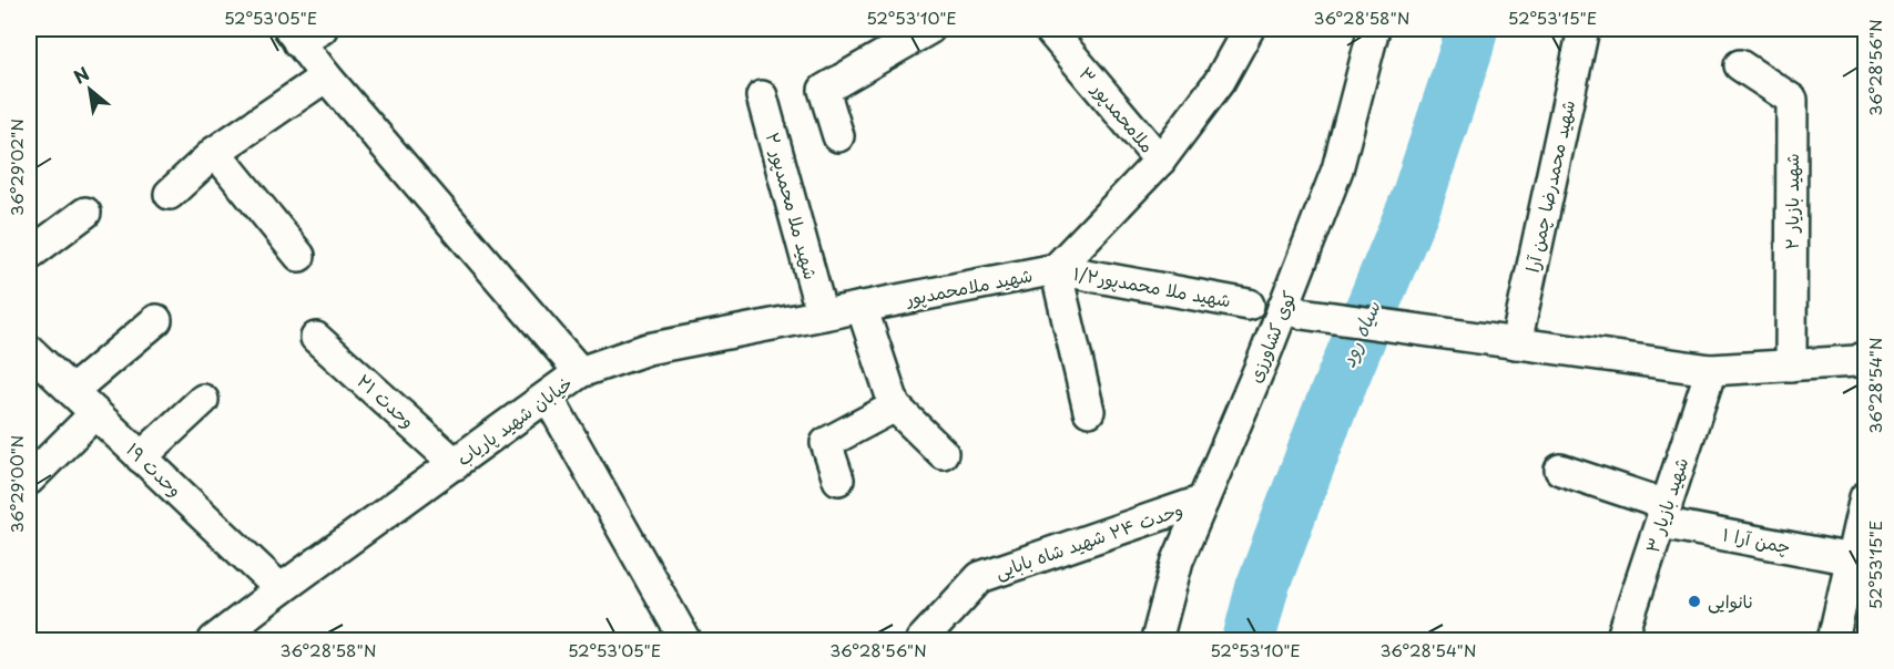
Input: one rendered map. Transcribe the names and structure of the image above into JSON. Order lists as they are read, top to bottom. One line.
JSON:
{"streets":{"street":["ملامحمدپور ۳","شهید محمدرضا چمن آرا","شهید بازیار ۲","شهید ملا محمدپور ۲","شهید ملامحمدپور","شهید ملا محمدپور۱/۲","کوی کشاورزی","وحدت ۲۱","خیابان شهید پاریاب","وحدت ۱۹","شهید بازیار ۳","وحدت ۲۴ شهید شاه بابایی","چمن آرا ۱"]},"crossings":[["ملامحمدپور ۳","شهید ملامحمدپور"],["شهید ملا محمدپور ۲","شهید ملامحمدپور"],["شهید ملامحمدپور","شهید ملا محمدپور۱/۲"],["شهید ملامحمدپور","خیابان شهید پاریاب"],["کوی کشاورزی","وحدت ۲۴ شهید شاه بابایی"],["وحدت ۲۱","خیابان شهید پاریاب"],["خیابان شهید پاریاب","وحدت ۱۹"],["شهید بازیار ۳","چمن آرا ۱"]],"water":["سیاه رود"],"places":["نانوایی"],"north":"top left","coordinates":["52°53'05\"E","52°53'10\"E","36°28'58\"N","52°53'15\"E","36°28'56\"N","36°29'02\"N","36°28'54\"N","36°29'00\"N"]}
